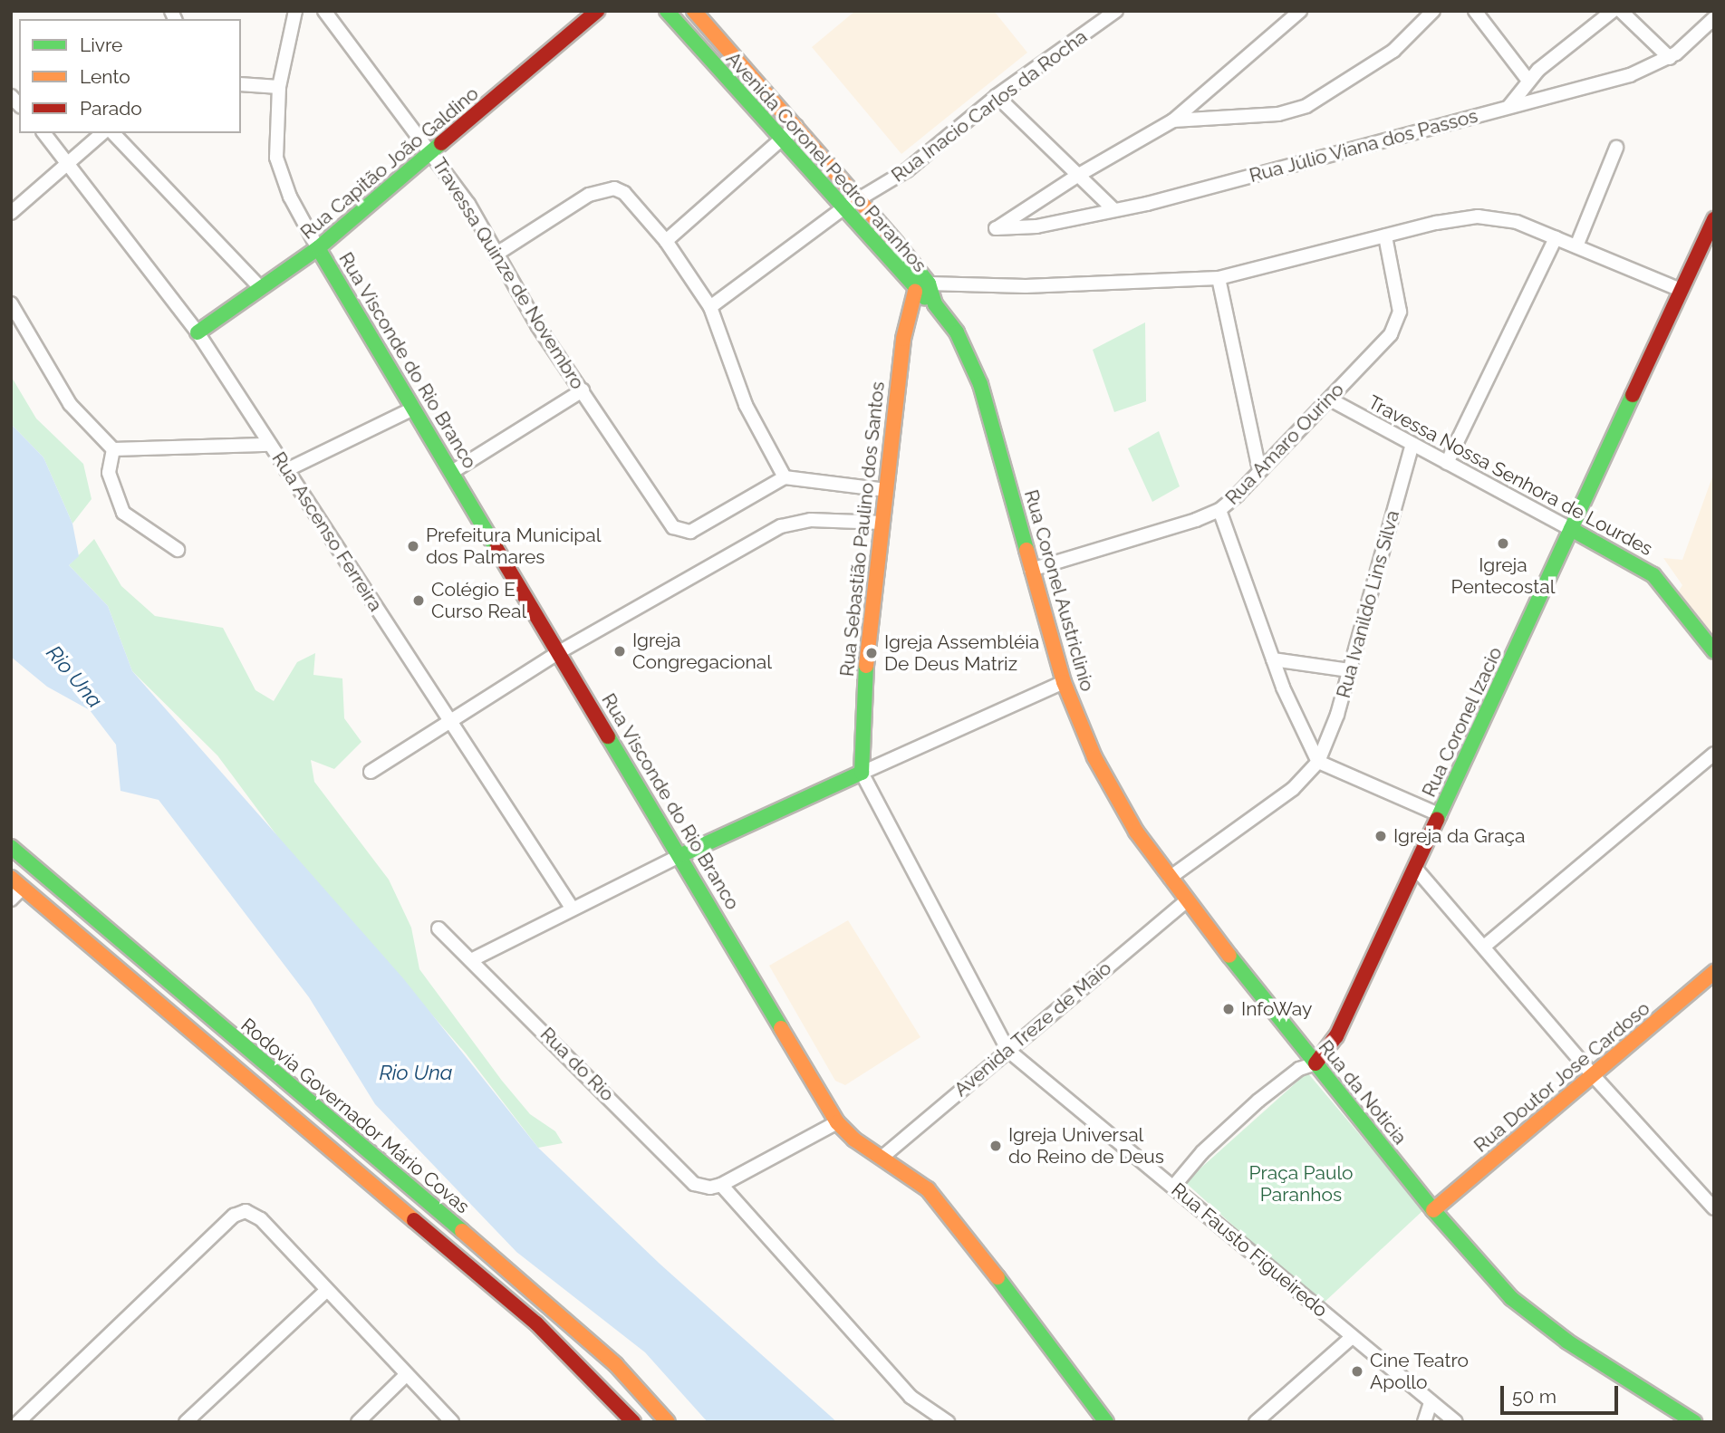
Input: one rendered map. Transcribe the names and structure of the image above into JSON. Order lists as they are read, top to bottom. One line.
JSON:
{"streets":{"main road":["Avenida Coronel Pedro Paranhos","Rua Capitão João Galdino","Rua Visconde do Rio Branco","Travessa Nossa Senhora de Lourdes","Rua Sebastião Paulino dos Santos","Rua Coronel Austriclinio","Rua Coronel Izacio","Rua Doutor Jose Cardoso","Rua da Noticia","Rodovia Governador Mário Covas"],"street":["Rua Inacio Carlos da Rocha","Rua Júlio Viana dos Passos","Travessa Quinze de Novembro","Rua Amaro Ourino","Rua Ascenso Ferreira","Rua Ivanildo Lins Silva","Avenida Treze de Maio","Rua do Rio","Rua Fausto Figueiredo"]},"crossings":[["Rua Inacio Carlos da Rocha","Avenida Coronel Pedro Paranhos"],["Avenida Coronel Pedro Paranhos","Rua Sebastião Paulino dos Santos"],["Avenida Coronel Pedro Paranhos","Rua Coronel Austriclinio"],["Rua Capitão João Galdino","Travessa Quinze de Novembro"],["Rua Capitão João Galdino","Rua Visconde do Rio Branco"],["Rua Capitão João Galdino","Rua Ascenso Ferreira"],["Rua Visconde do Rio Branco","Avenida Treze de Maio"],["Rua Amaro Ourino","Travessa Nossa Senhora de Lourdes"],["Rua Amaro Ourino","Rua Coronel Austriclinio"],["Travessa Nossa Senhora de Lourdes","Rua Ivanildo Lins Silva"],["Travessa Nossa Senhora de Lourdes","Rua Coronel Izacio"],["Rua Coronel Austriclinio","Rua da Noticia"],["Rua Coronel Izacio","Rua da Noticia"],["Rua Coronel Izacio","Rua Fausto Figueiredo"],["Avenida Treze de Maio","Rua da Noticia"],["Avenida Treze de Maio","Rua Fausto Figueiredo"],["Rua Doutor Jose Cardoso","Rua da Noticia"]],"water":["Rio Una"],"parks":["Praça Paulo Paranhos"],"places":["Igreja Pentecostal","Prefeitura Municipal dos Palmares","Colégio E Curso Real","Igreja Congregacional","Igreja Assembléia De Deus Matriz","Igreja da Graça","InfoWay","Igreja Universal do Reino de Deus","Cine Teatro Apollo"],"legend":["Livre","Lento","Parado"],"scale_bar":"50 m"}
